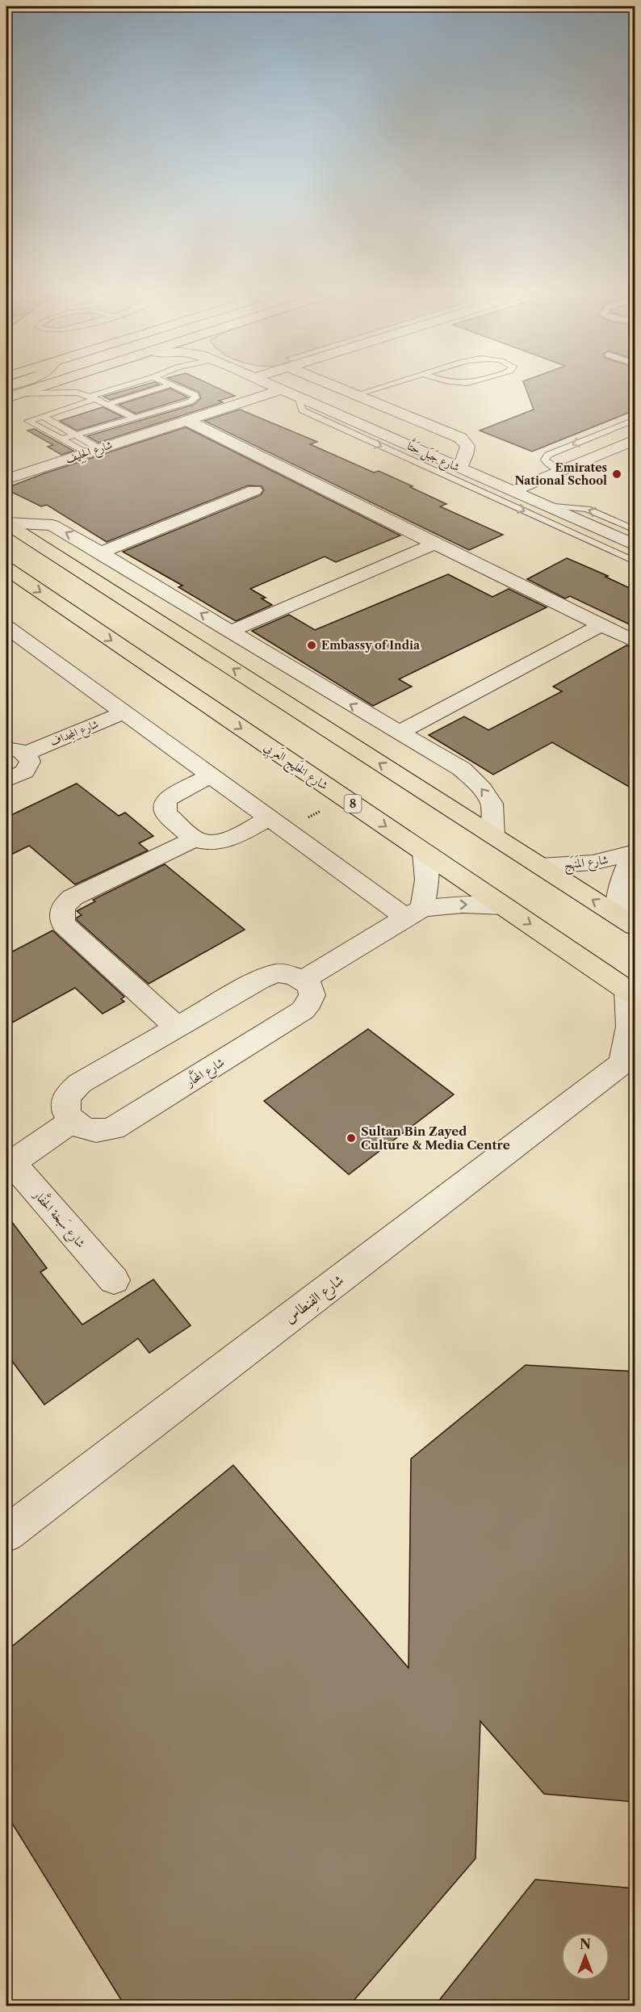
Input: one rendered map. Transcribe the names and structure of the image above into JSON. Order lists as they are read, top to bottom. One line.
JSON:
{"streets":{"main road":["شارع الخَلِيج العَربِي","8"],"street":["شارع الحِلِيف","شارع جَبَل حَتَّا","شارع المِجداف","شارع المَنهَج","شارع المَحَّار","شارع سَبخة الحَفَّار","شارع الفِنطاس"]},"crossings":[["شارع الحِلِيف","شارع جَبَل حَتَّا"],["شارع الخَلِيج العَربِي","شارع الفِنطاس"]],"places":["Emirates National School","Embassy of India","Sultan Bin Zayed Culture & Media Centre"],"north":"top"}
